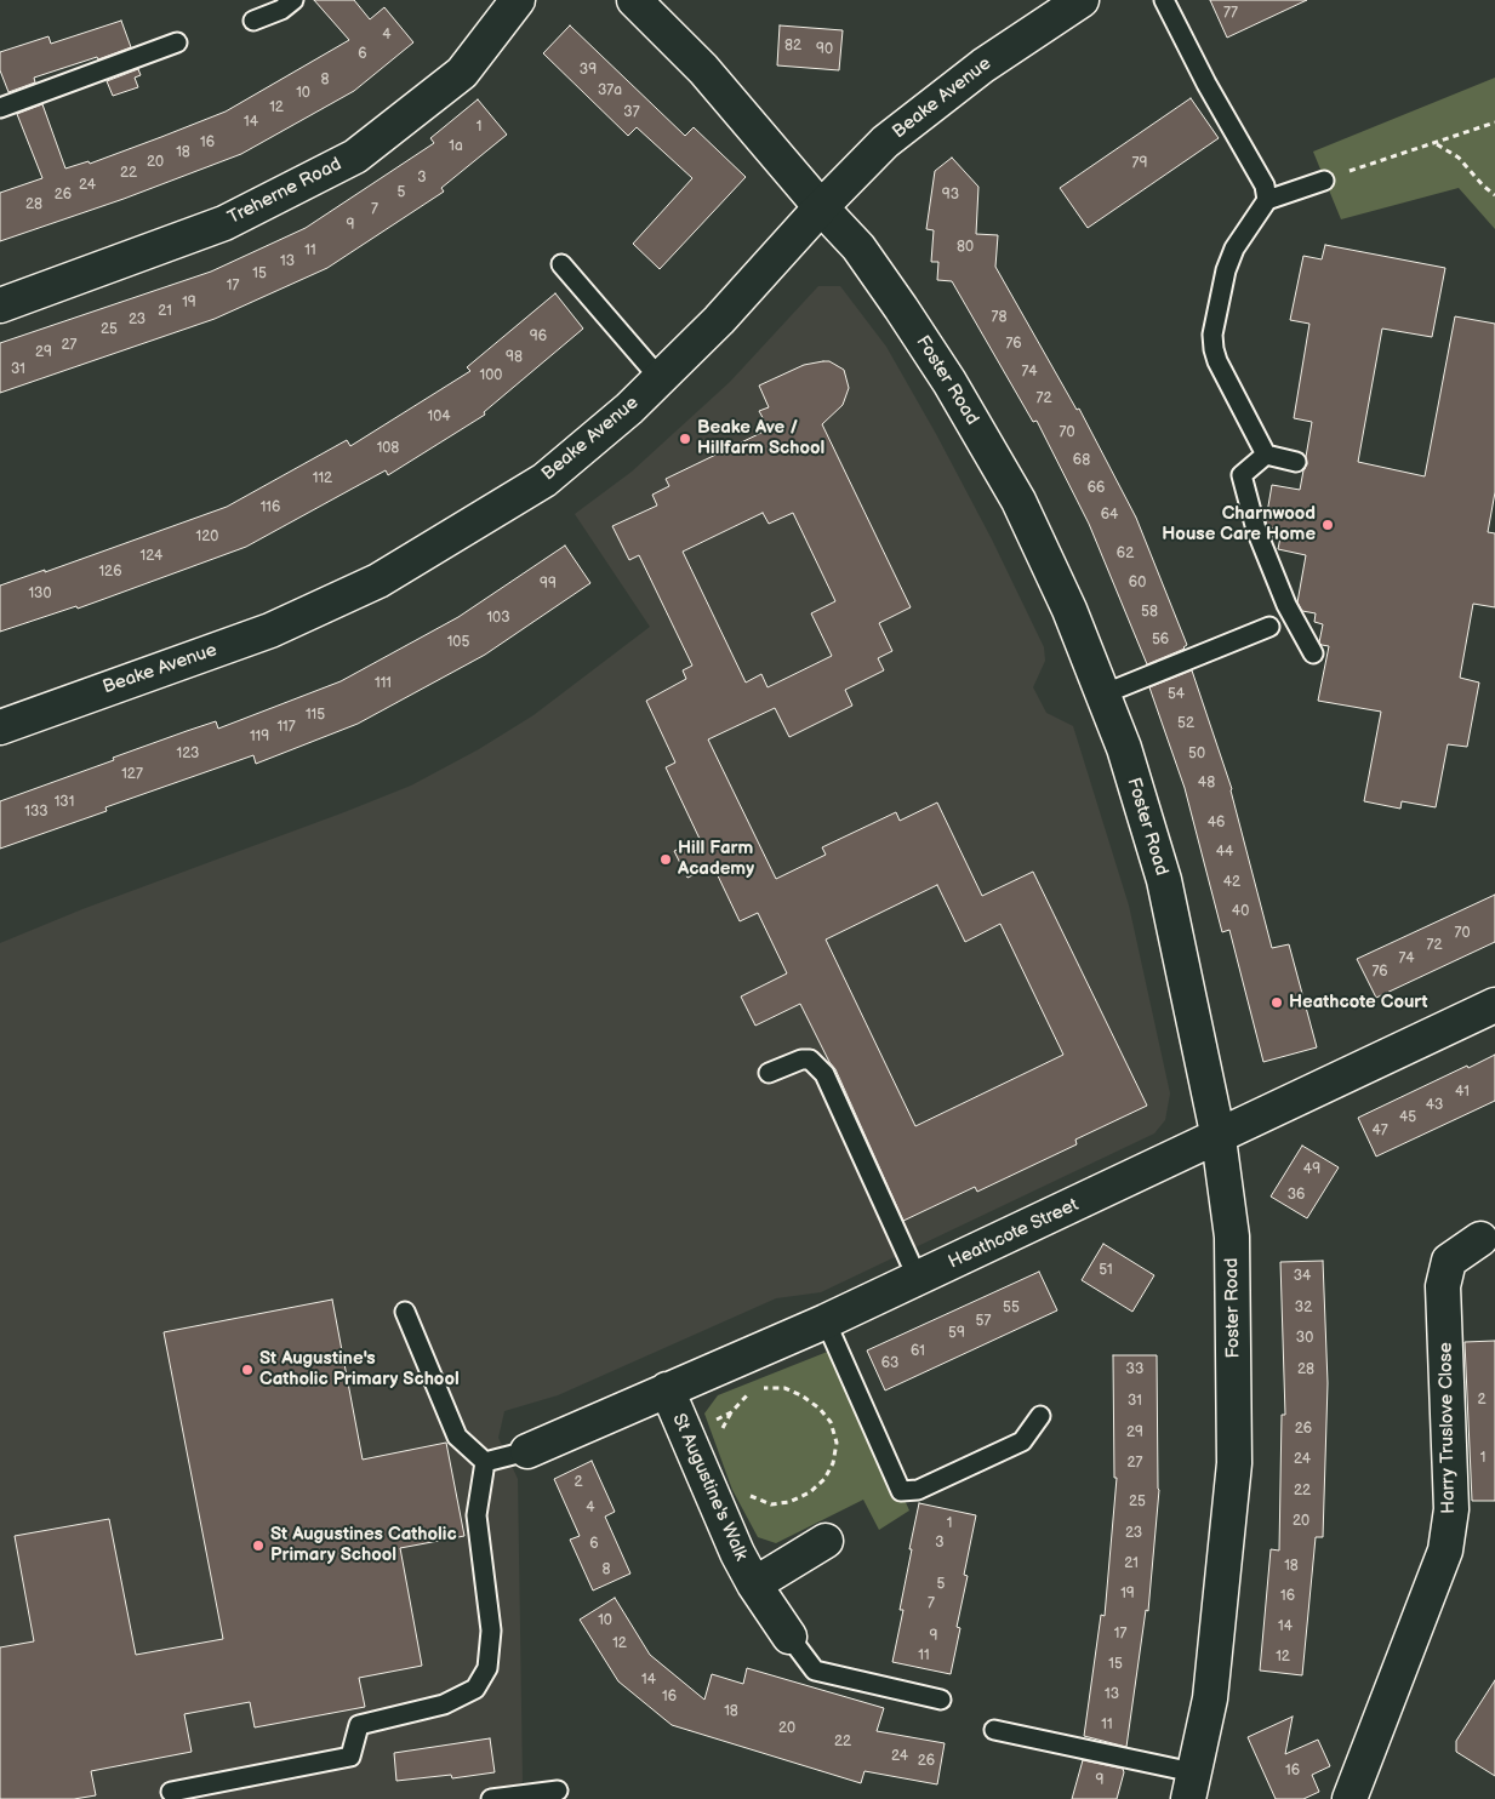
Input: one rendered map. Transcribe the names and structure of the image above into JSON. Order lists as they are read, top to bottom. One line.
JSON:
{"streets":{"street":["Beake Avenue","Treherne Road","Foster Road","Heathcote Street","Harry Truslove Close","St Augustine's Walk"]},"crossings":[["Beake Avenue","Foster Road"],["Foster Road","Heathcote Street"],["Heathcote Street","St Augustine's Walk"]],"places":["Beake Ave / Hillfarm School","Charnwood House Care Home","Hill Farm Academy","Heathcote Court","St Augustine's Catholic Primary School","St Augustines Catholic Primary School"],"house_numbers":["77","4","82","90","6","39","8","37a","10","12","37","14","1","16","1a","18","20","79","22","3","24","5","26","93","28","7","9","80","11","13","15","17","19","21","78","23","25","96","76","27","29","98","31","74","100","72","104","70","108","68","112","66","116","64","120","62","124","126","60","99","130","58","103","56","105","111","54","115","52","117","119","123","50","127","48","131","133","46","44","42","40","70","72","74","76","41","43","45","47","49","36","51","34","55","32","57","59","30","61","63","33","28","2","31","26","29","1","24","27","2","22","25","4","20","1","23","3","6","21","18","8","5","19","16","7","10","14","17","9","12","11","12","15","14","13","16","18","11","20","22","24","26","16","9"]}
